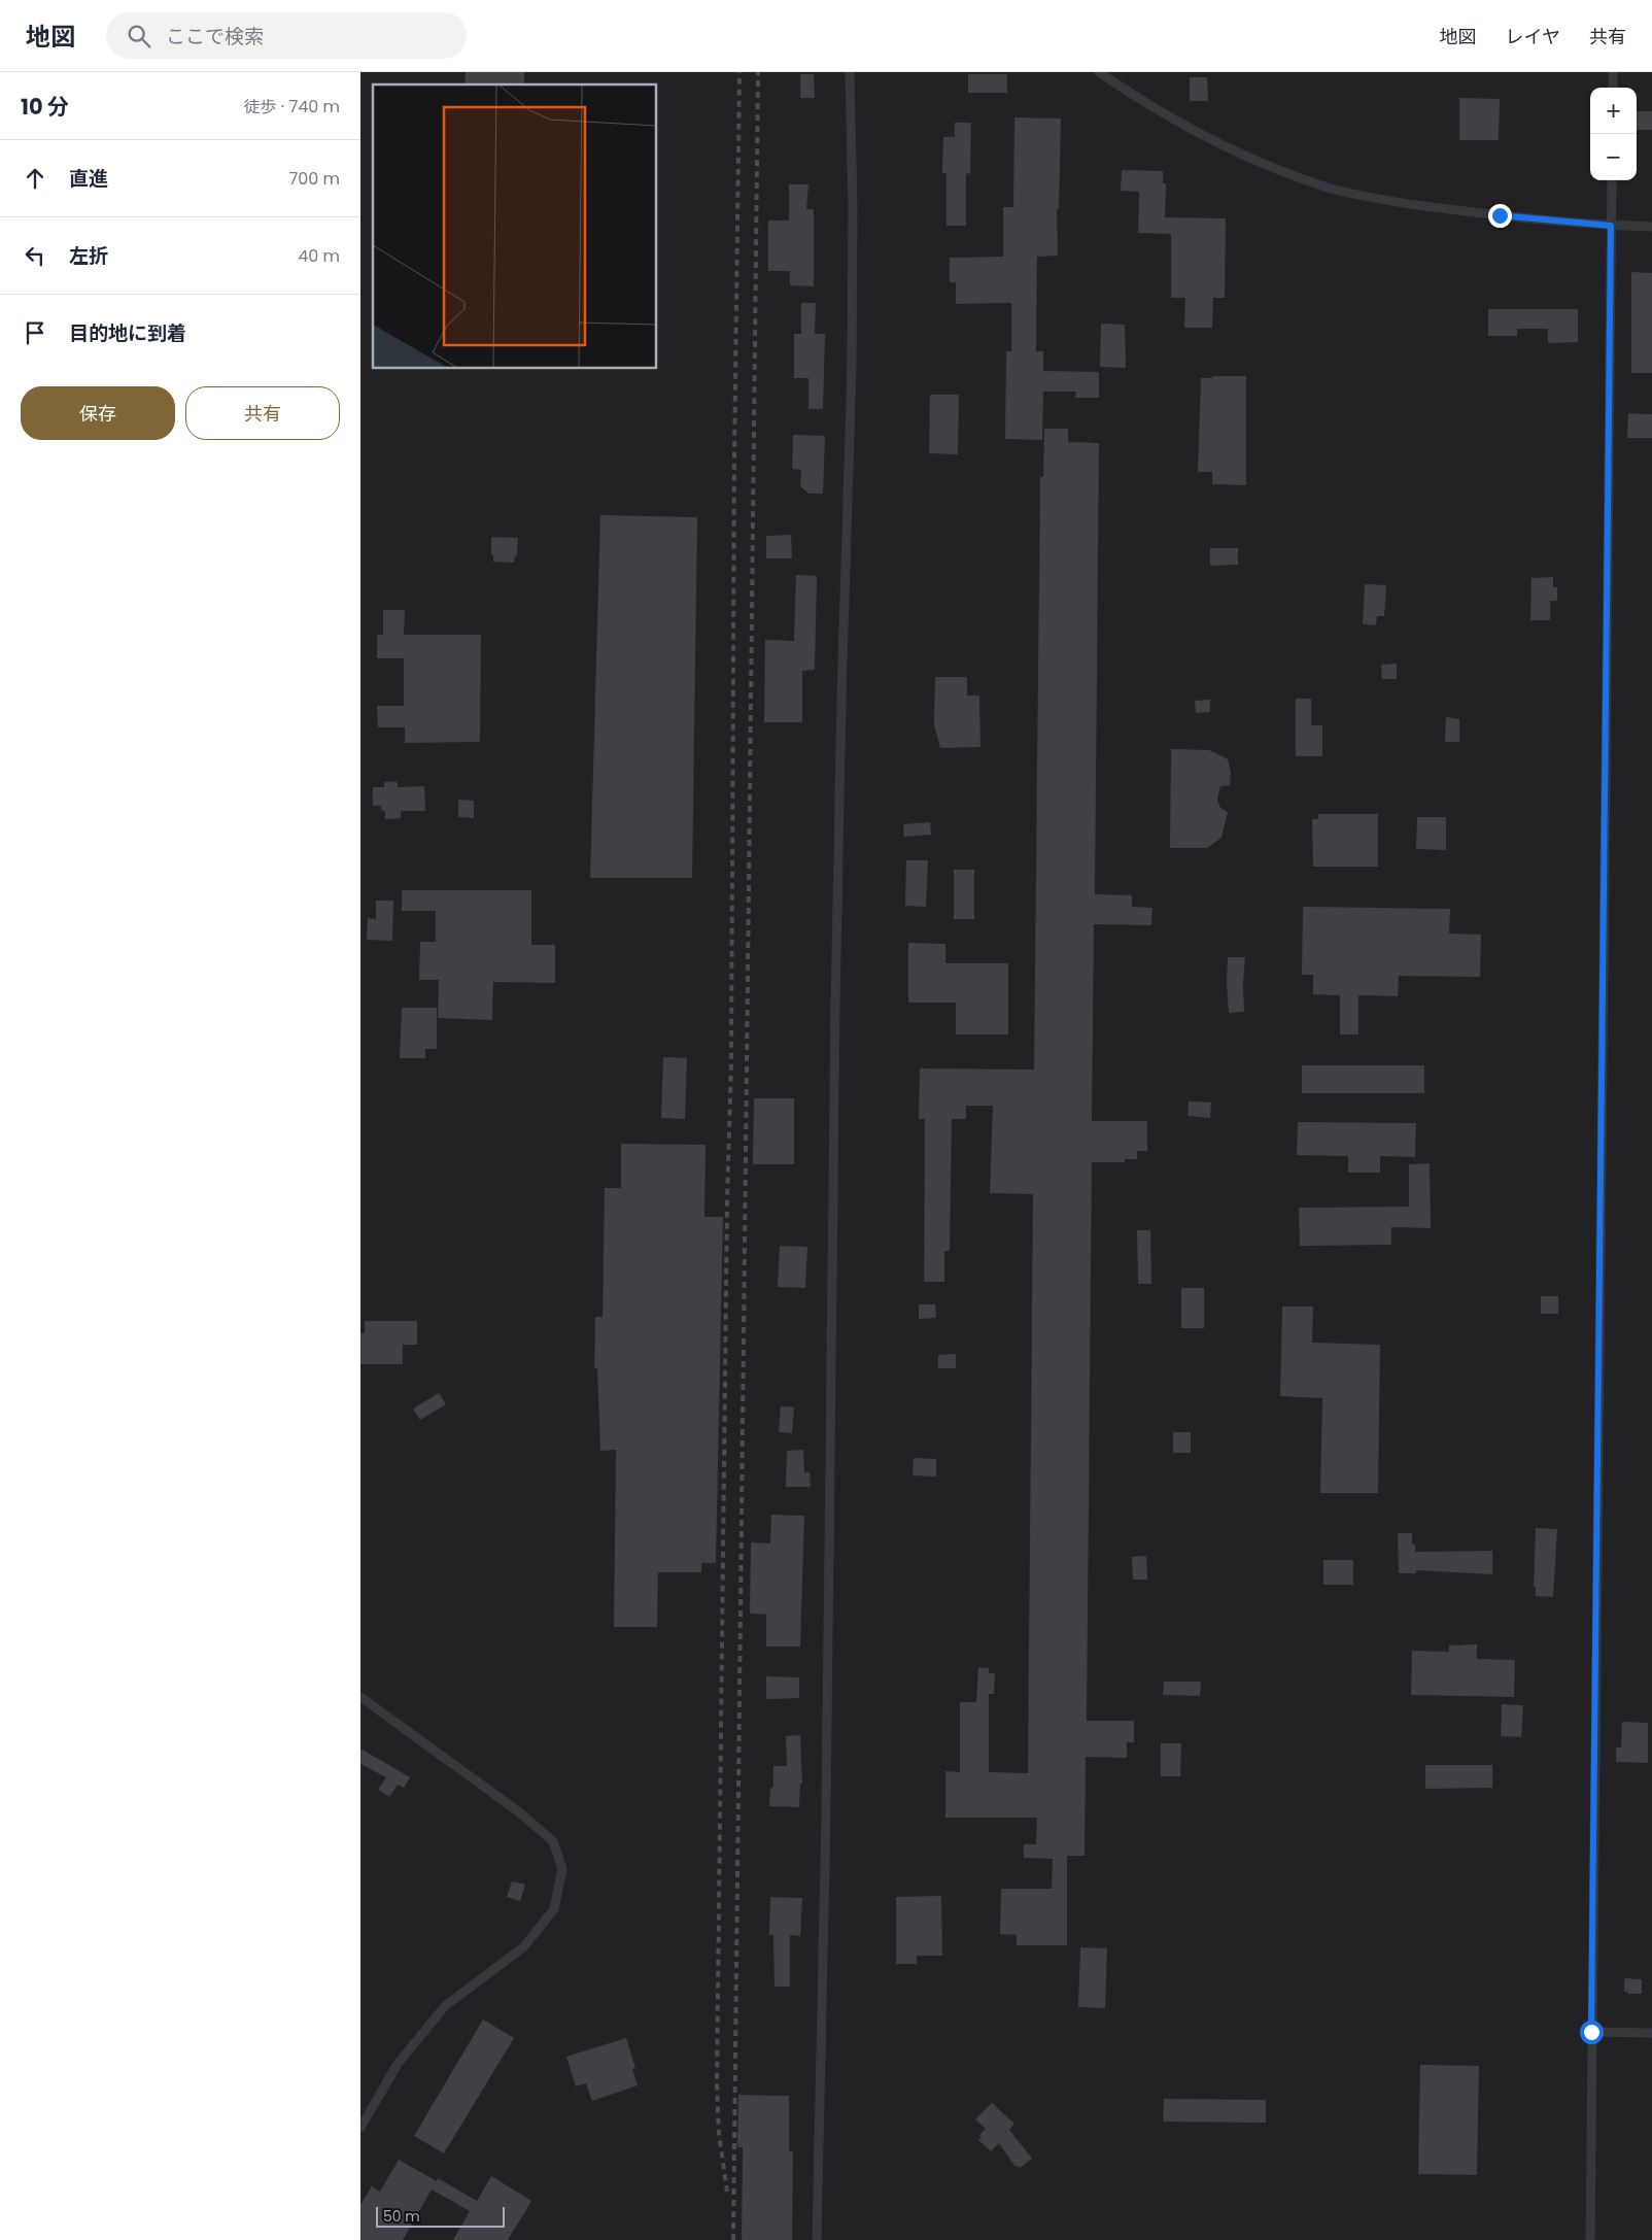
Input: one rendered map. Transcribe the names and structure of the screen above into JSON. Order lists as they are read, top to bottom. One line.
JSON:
{"scale_bar":"50 m","page":{"header":"地図","search":"ここで検索","nav":["地図","レイヤ","共有"],"heading":["10 分","徒歩 · 740 m"],"map_buttons":["+","−"],"list":[["直進","700 m"],["左折","40 m"],"目的地に到着"],"buttons":["保存","共有"],"scale":"50 m"}}
